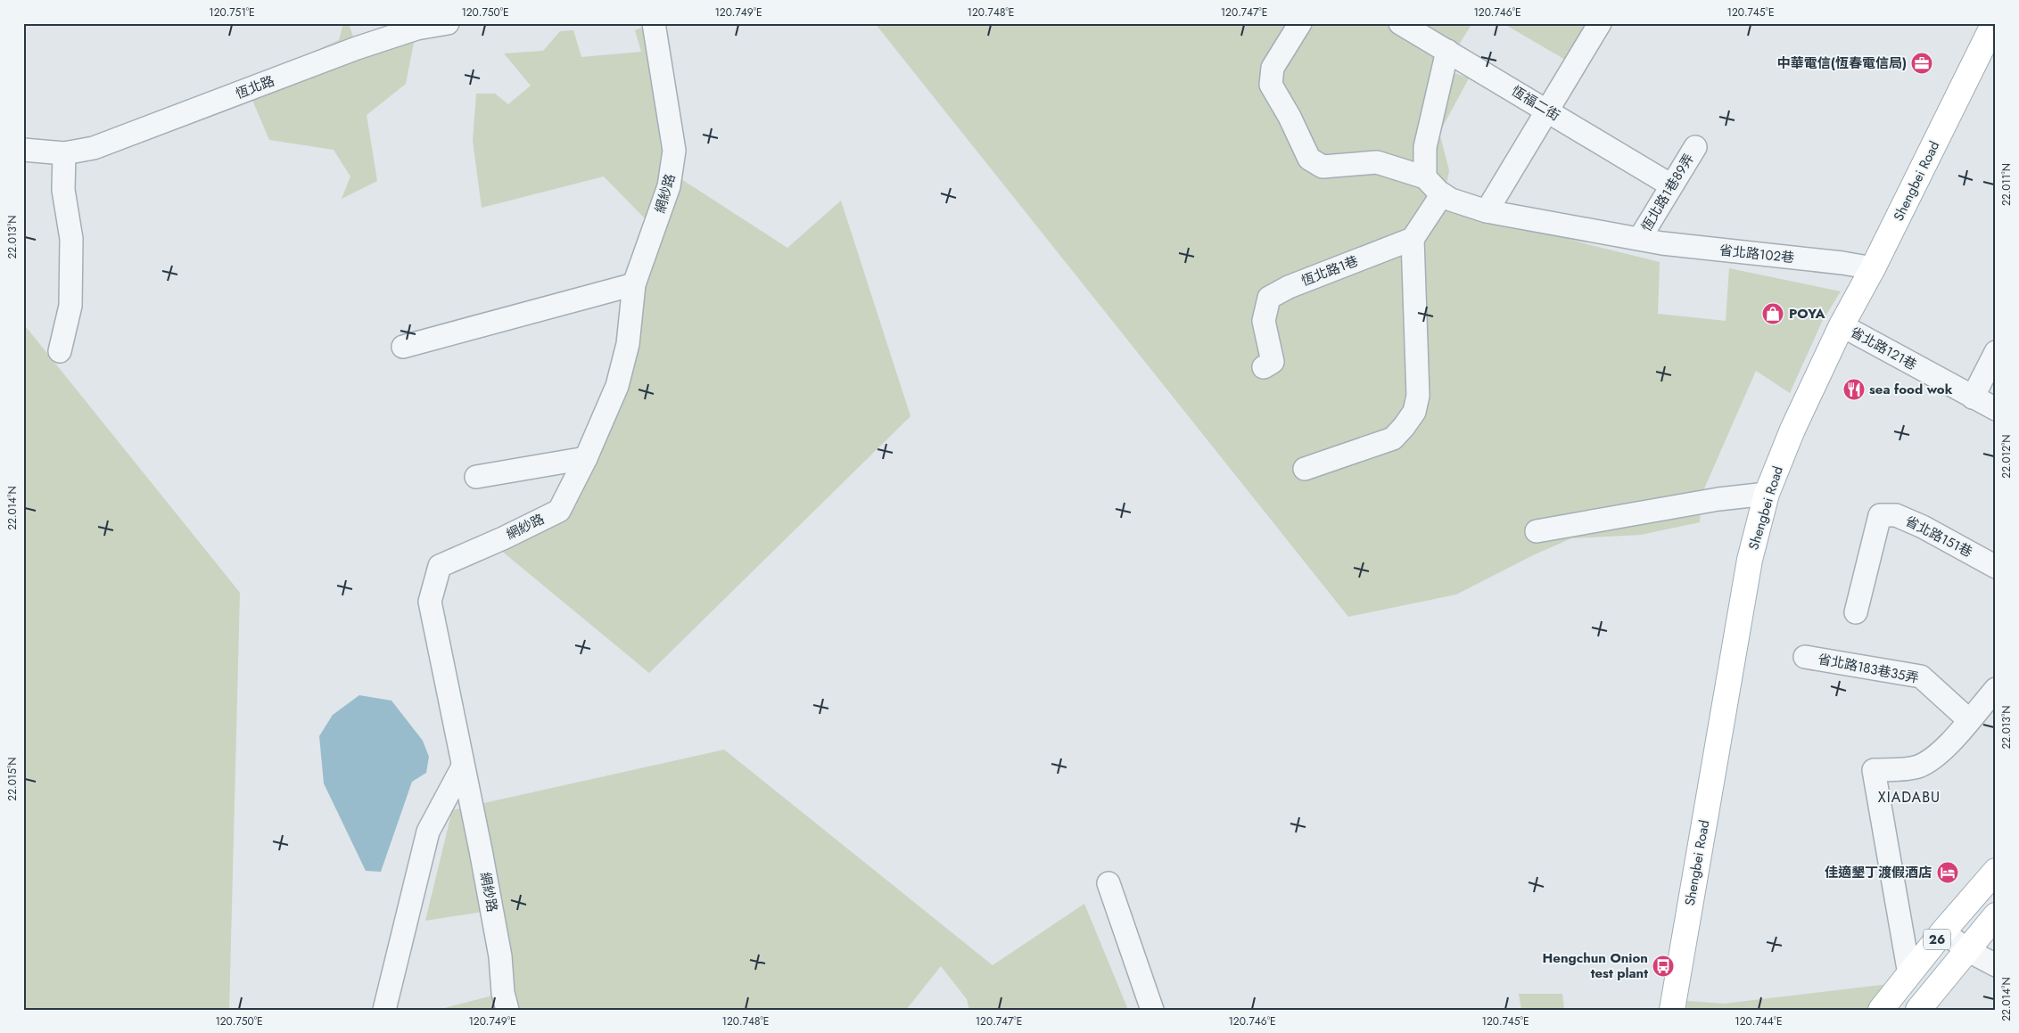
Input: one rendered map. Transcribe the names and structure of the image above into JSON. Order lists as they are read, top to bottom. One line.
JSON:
{"streets":{"main road":["Shengbei Road","26"],"street":["恆北路","恆福二街","恆北路1巷89弄","網紗路","省北路102巷","恆北路1巷","省北路121巷","省北路151巷","省北路183巷35弄"]},"crossings":[["恆福二街","恆北路1巷89弄"],["Shengbei Road","省北路102巷"],["Shengbei Road","省北路121巷"],["恆北路1巷89弄","省北路102巷"]],"districts":["XIADABU"],"places":{"office":["中華電信(恆春電信局)"],"shop":["POYA"],"restaurant":["sea food wok"],"hotel":["佳適墾丁渡假酒店"],"bus stop":["Hengchun Onion test plant"]},"coordinates":["120.751°E","120.750°E","120.749°E","120.748°E","120.747°E","120.746°E","120.745°E","22.011°N","22.013°N","22.012°N","22.014°N","22.015°N","120.744°E"]}
